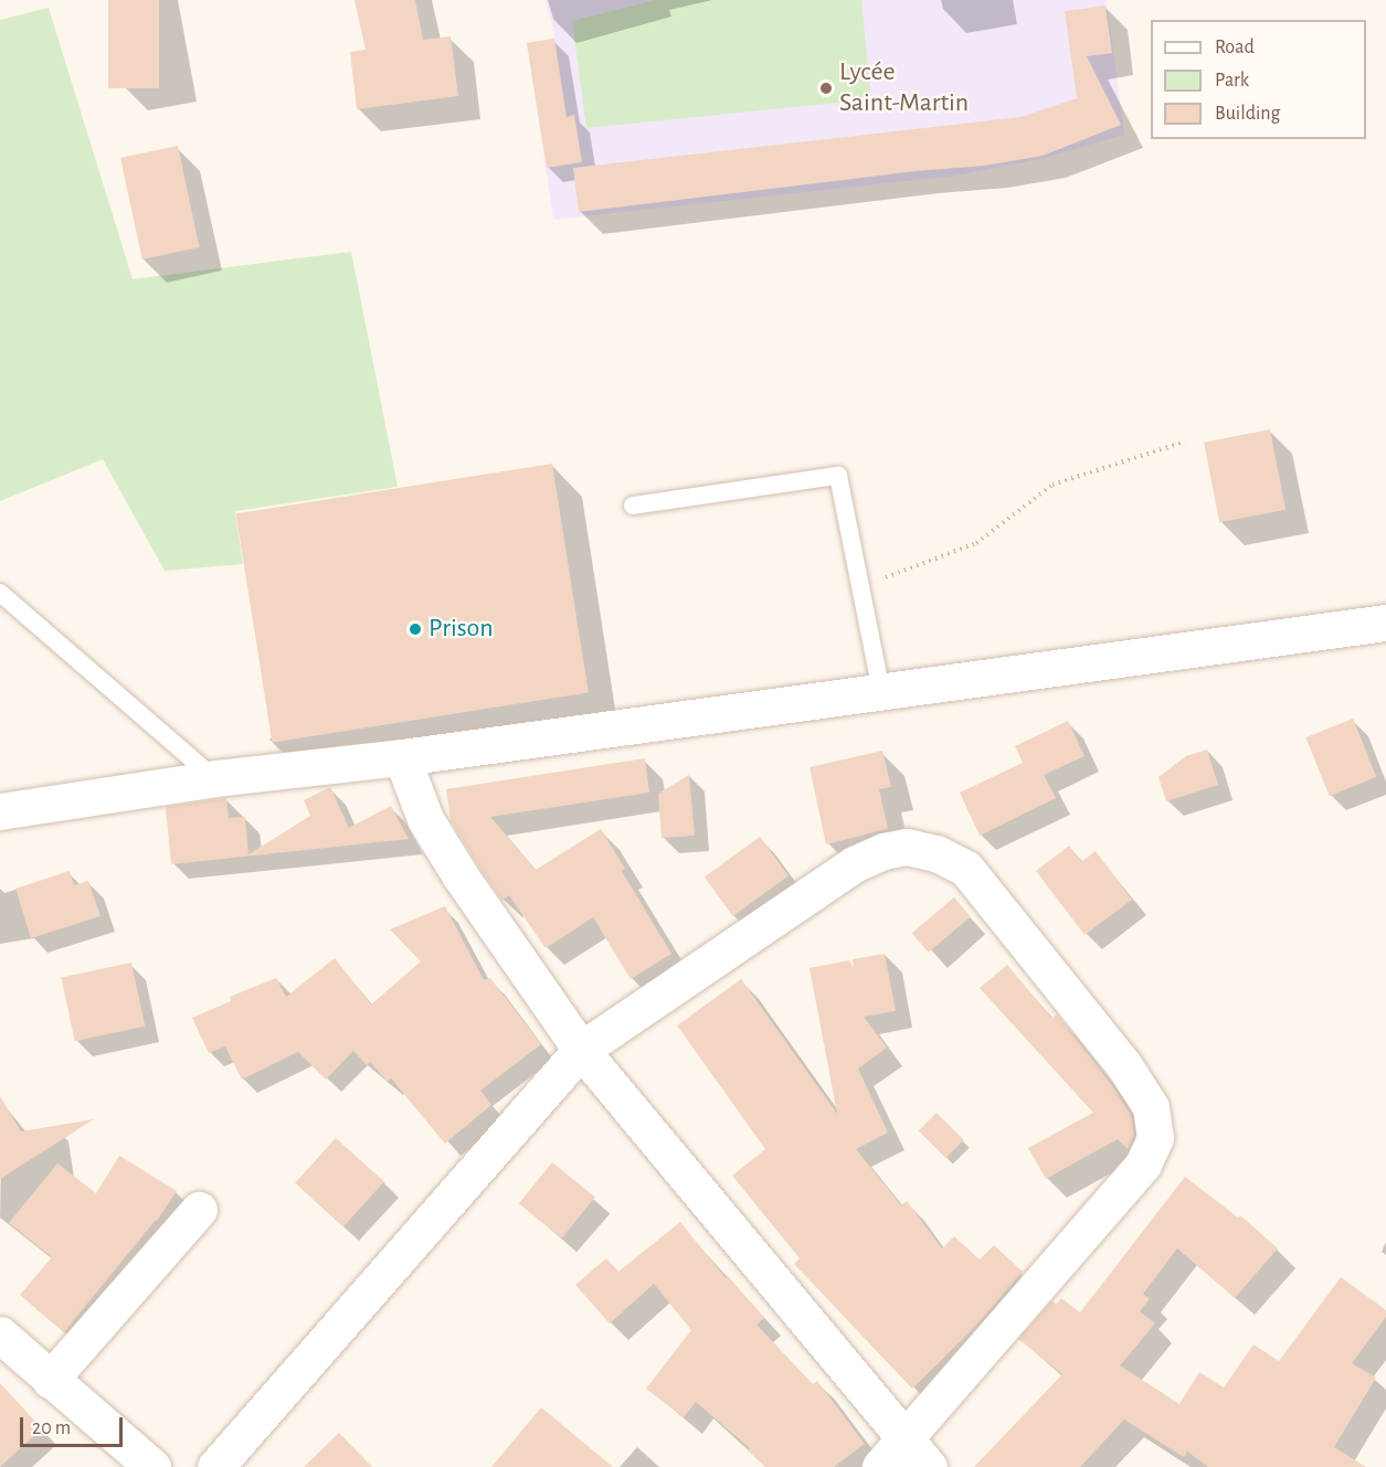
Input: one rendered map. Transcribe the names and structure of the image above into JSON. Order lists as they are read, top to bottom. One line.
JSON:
{"places":["Lycée Saint-Martin","Prison"],"legend":["Road","Park","Building"],"scale_bar":"20 m"}
